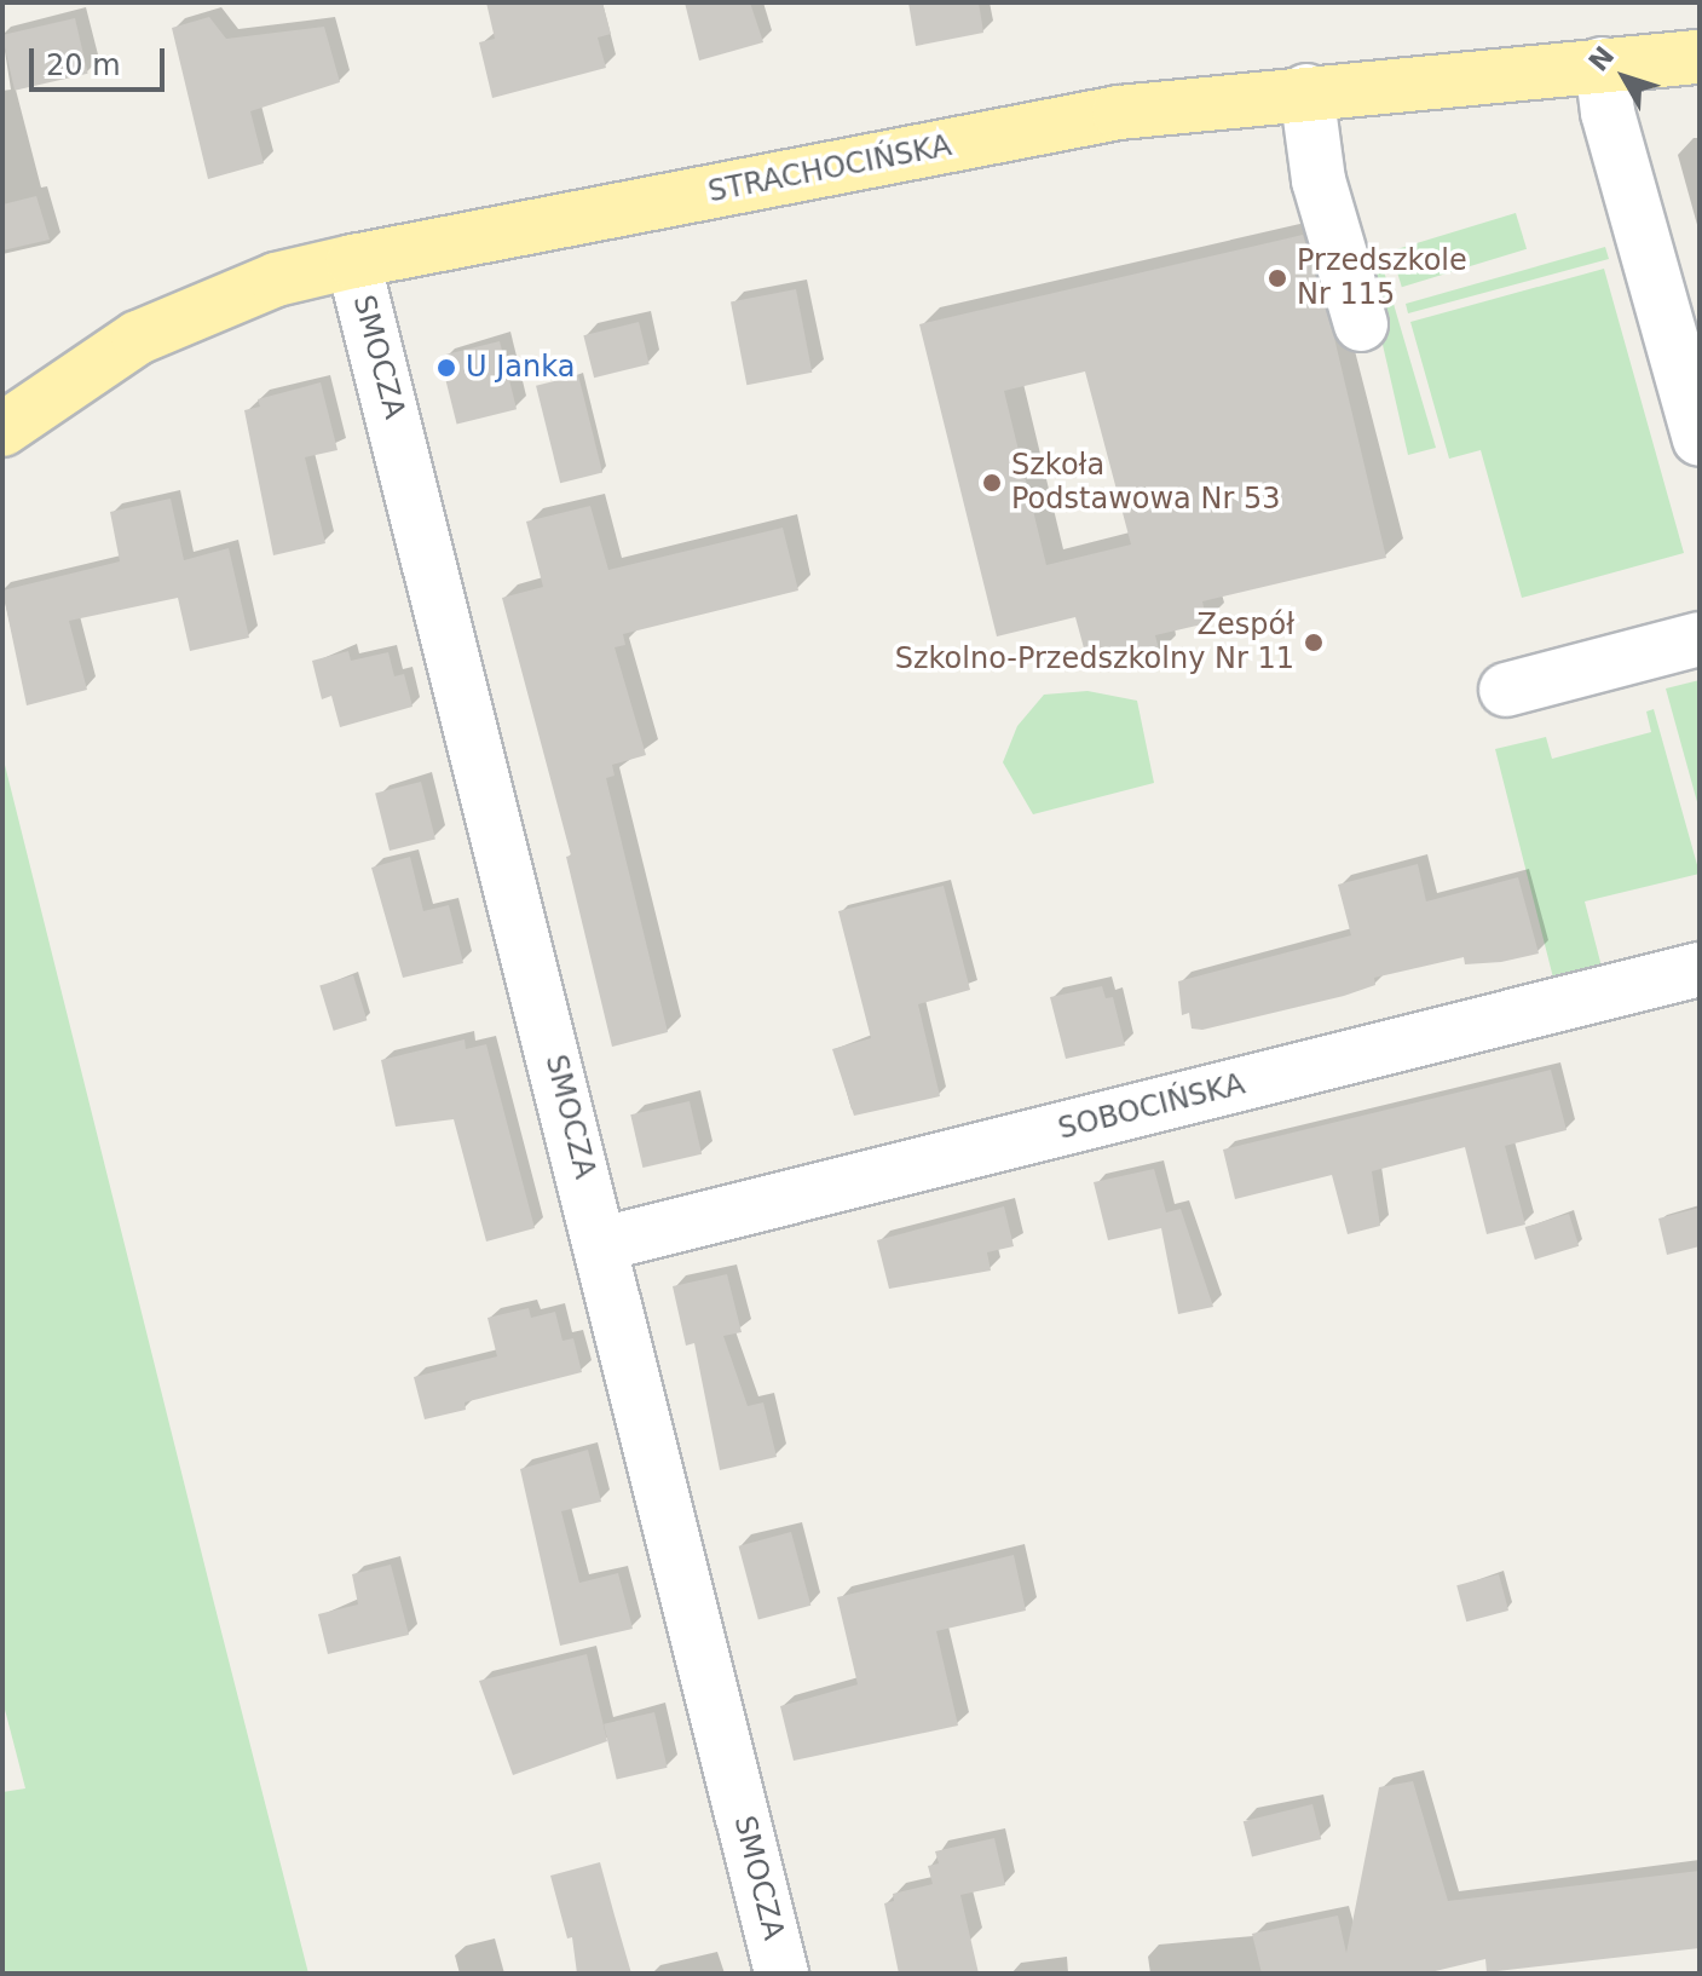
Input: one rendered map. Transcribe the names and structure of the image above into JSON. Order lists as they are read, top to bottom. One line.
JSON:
{"streets":{"main road":["STRACHOCIŃSKA"],"street":["SMOCZA","SOBOCIŃSKA"]},"crossings":[["STRACHOCIŃSKA","SMOCZA"],["SMOCZA","SOBOCIŃSKA"]],"places":["Przedszkole Nr 115","U Janka","Szkoła Podstawowa Nr 53","Zespół Szkolno-Przedszkolny Nr 11"],"scale_bar":"20 m","north":"top left"}
